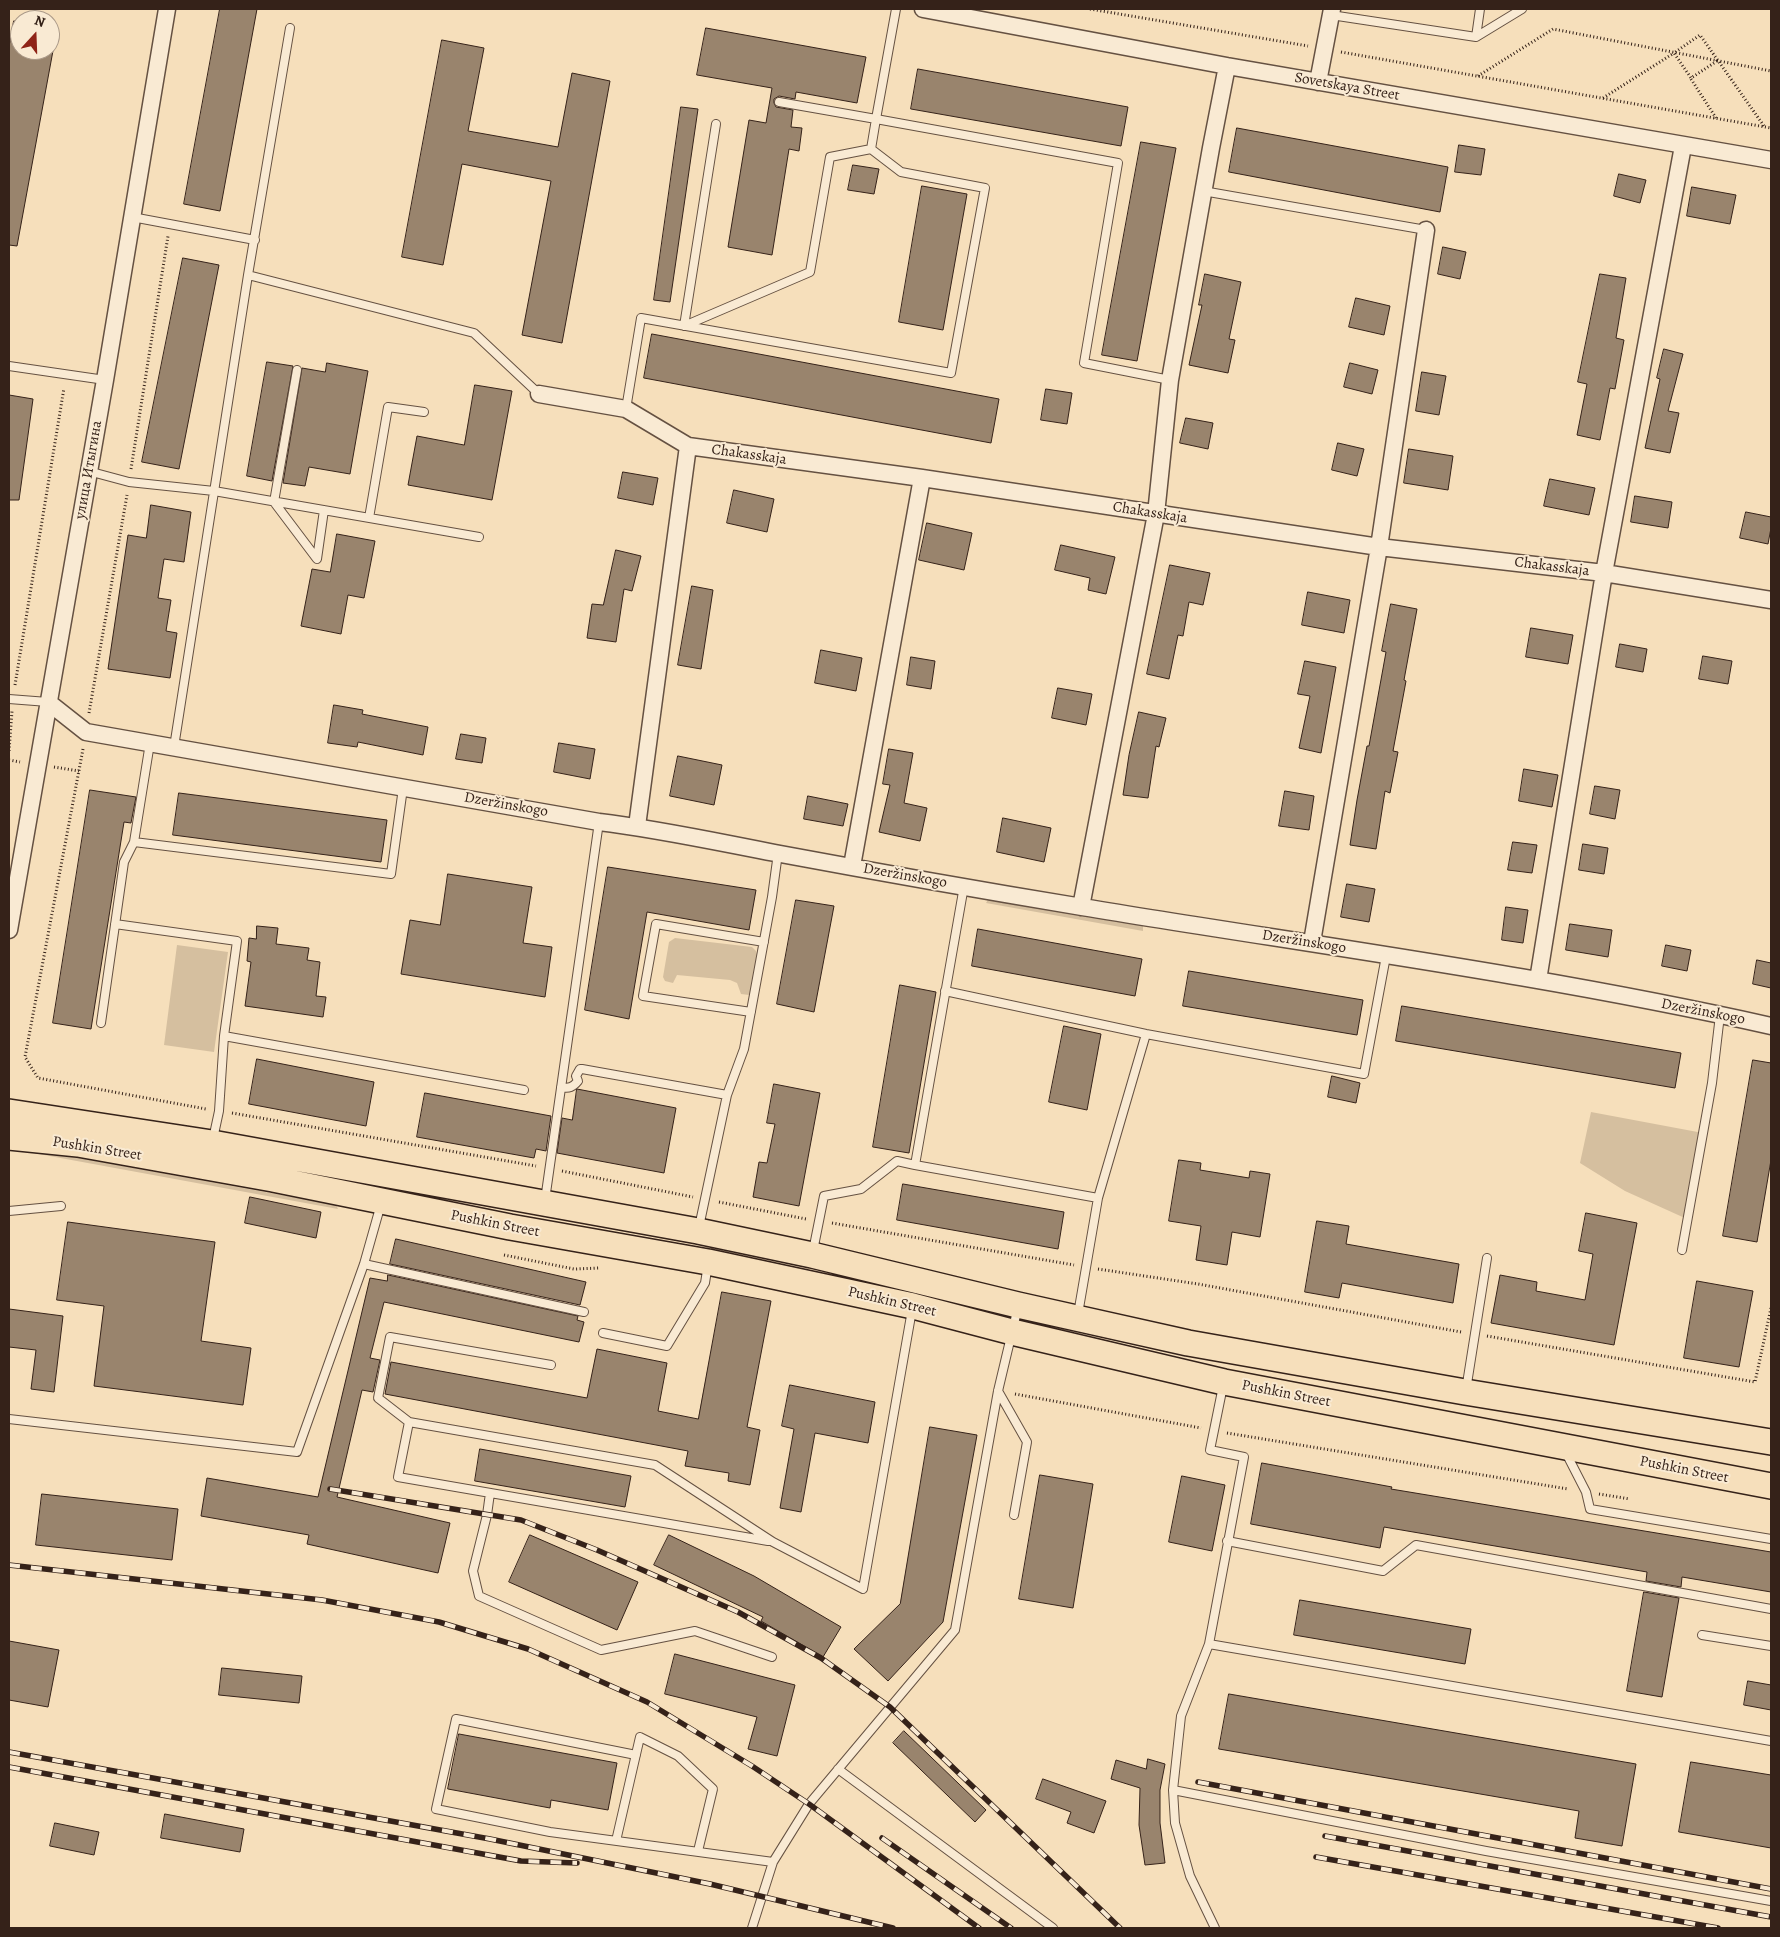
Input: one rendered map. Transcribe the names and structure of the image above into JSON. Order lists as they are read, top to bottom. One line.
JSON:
{"streets":{"main road":["Pushkin Street"],"street":["Sovetskaya Street","Chakasskaja","улица Итыгина","Dzeržinskogo"]},"crossings":[["улица Итыгина","Dzeržinskogo"]],"north":"top"}
